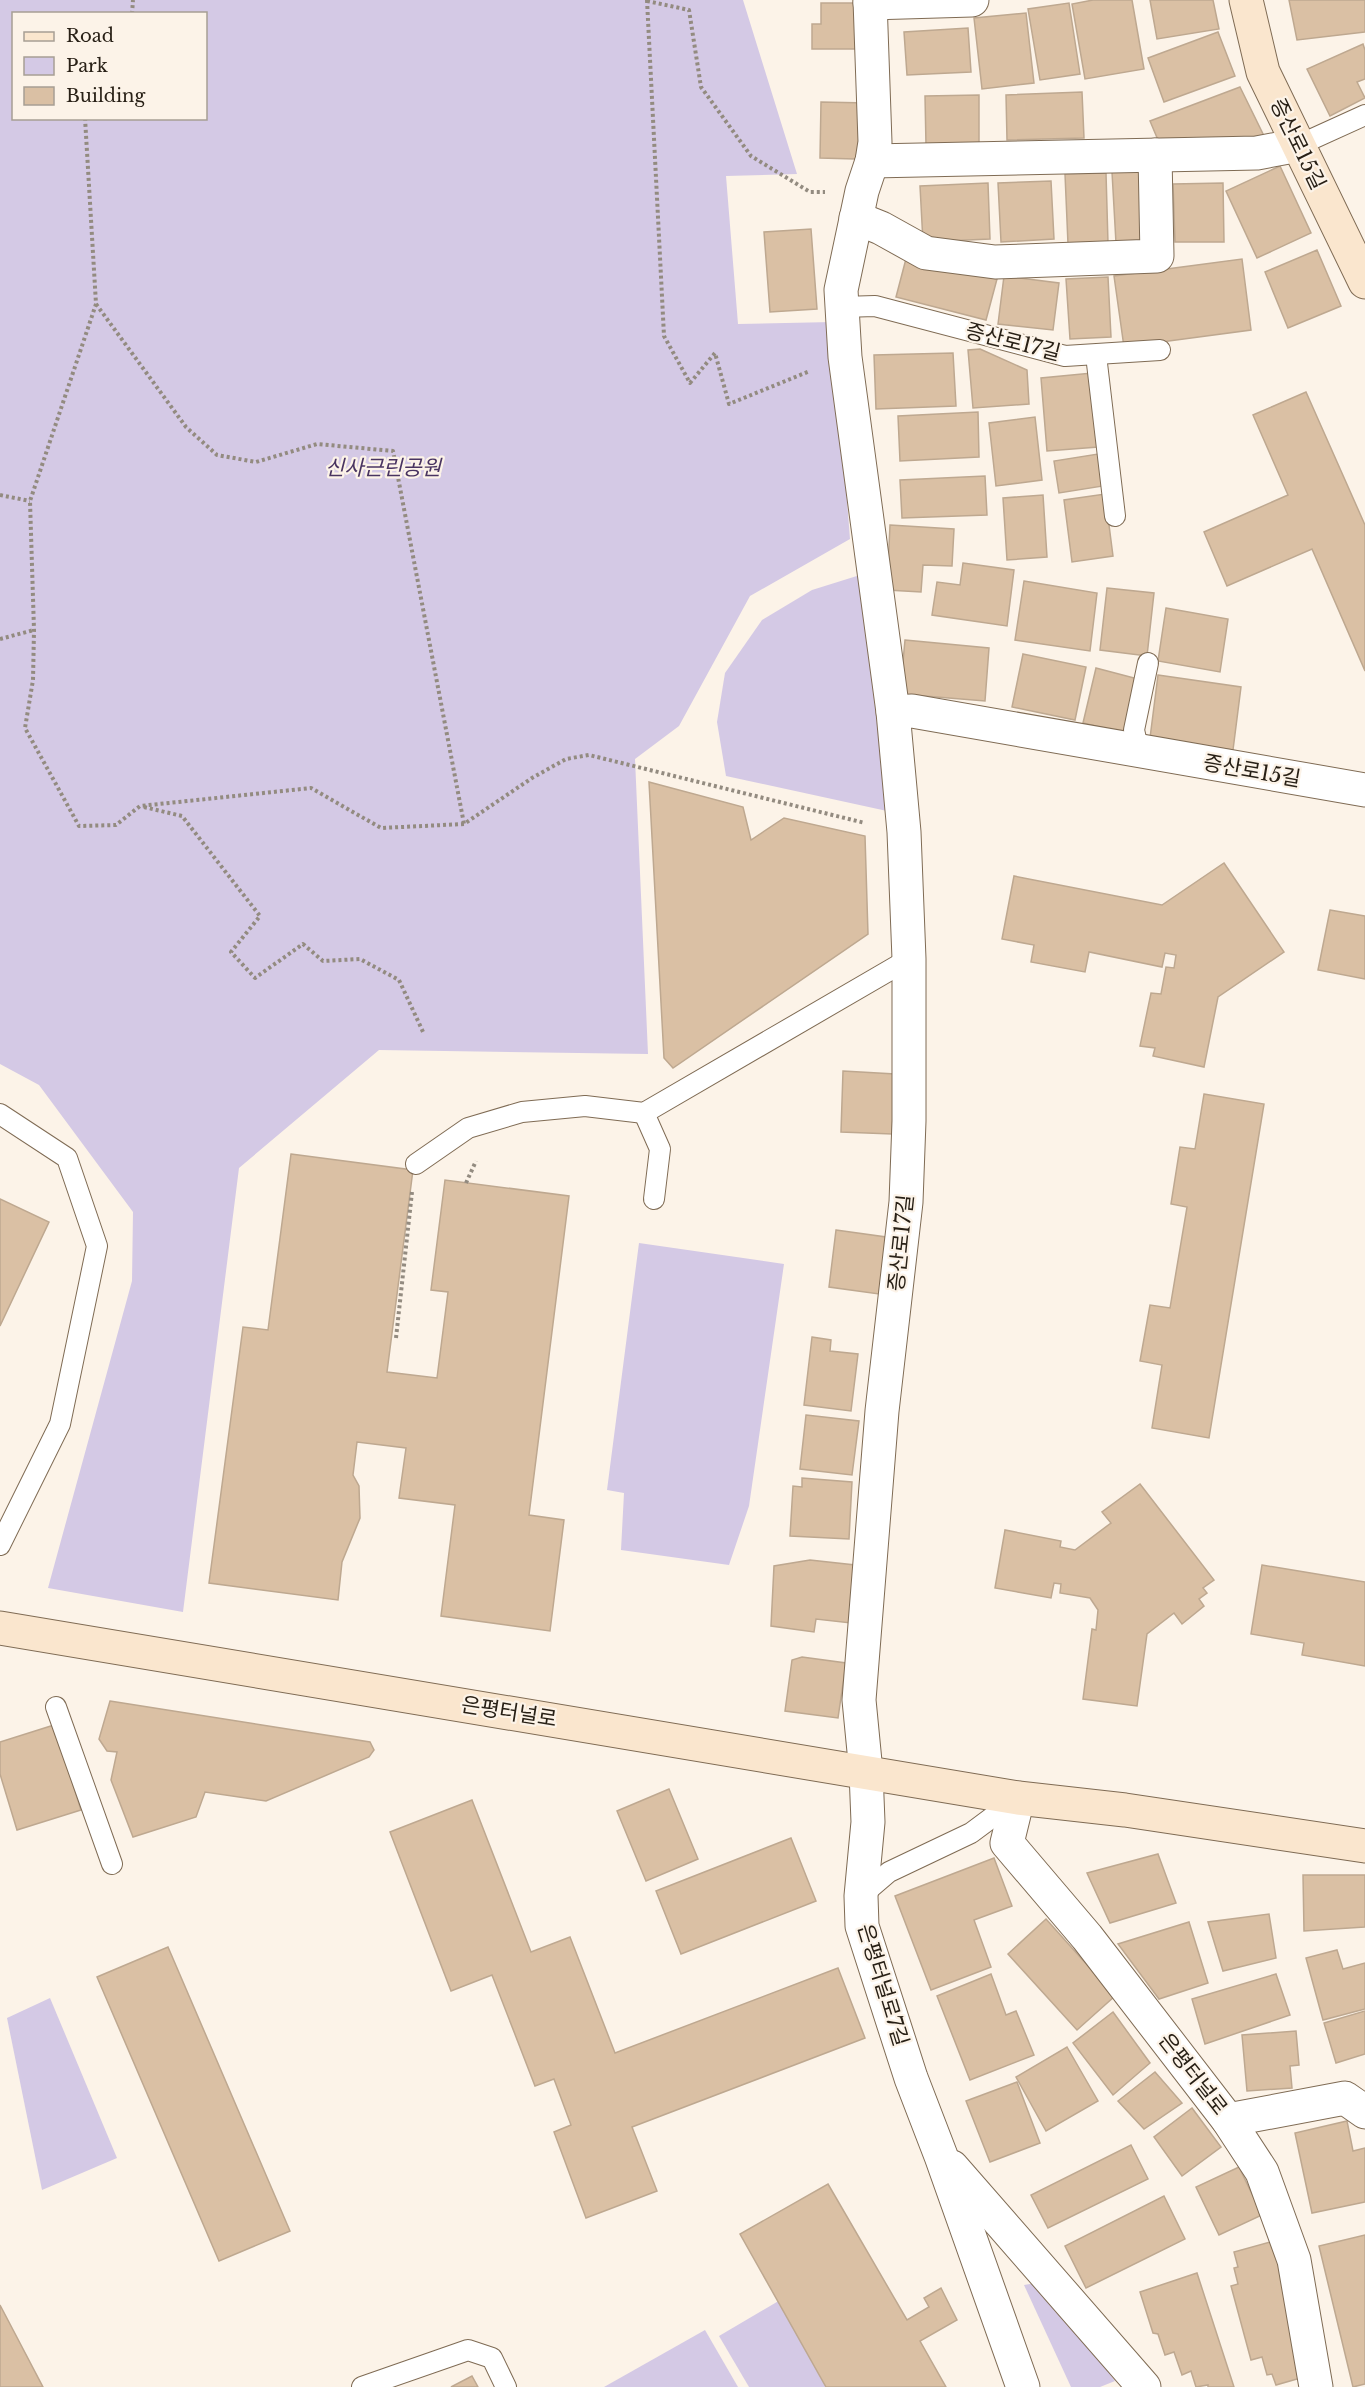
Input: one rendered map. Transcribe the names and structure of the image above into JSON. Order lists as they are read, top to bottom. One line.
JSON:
{"streets":{"main road":["증산로15길","은평터널로"],"street":["증산로17길","은평터널로7길"]},"crossings":[["증산로17길","은평터널로"],["증산로17길","은평터널로7길"],["은평터널로","은평터널로7길"]],"parks":["신사근린공원"],"legend":["Road","Park","Building"]}
